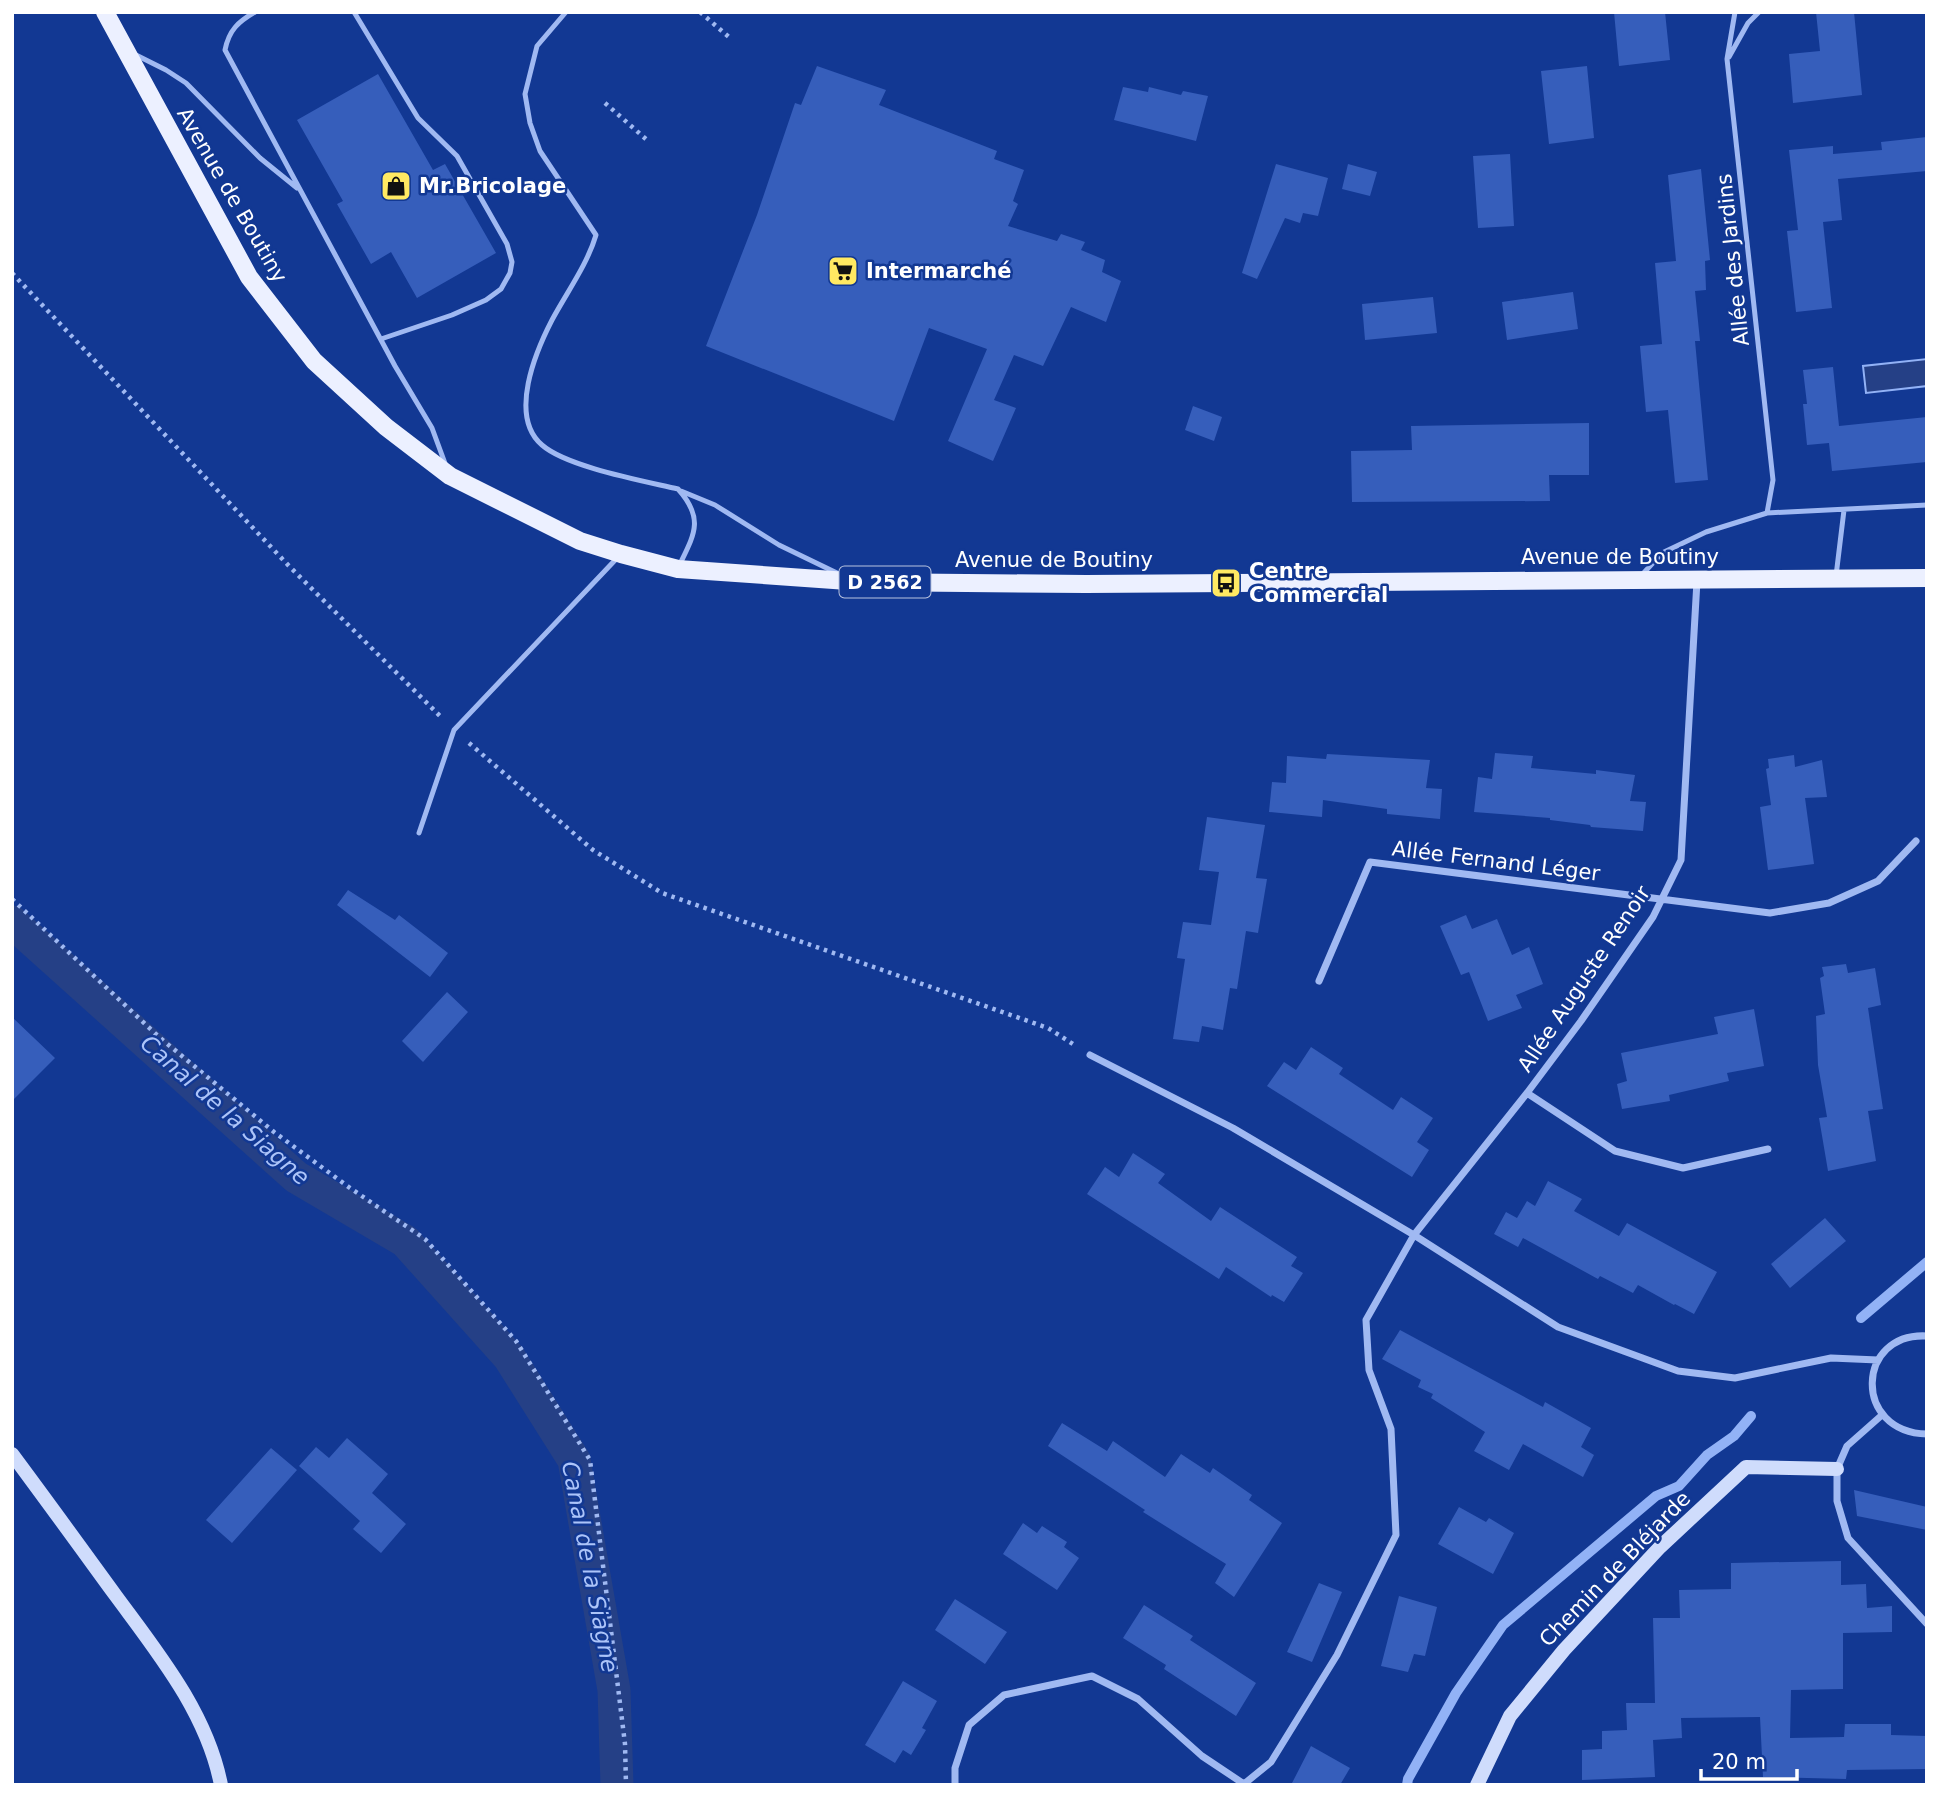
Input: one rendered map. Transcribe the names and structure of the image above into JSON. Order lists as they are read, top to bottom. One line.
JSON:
{"streets":{"main road":["Avenue de Boutiny","D 2562"],"street":["Allée Fernand Léger","Allée Auguste Renoir","Chemin de Bléjarde"],"lane":["Allée des Jardins"]},"crossings":[["Avenue de Boutiny","Allée Auguste Renoir"],["Allée Fernand Léger","Allée Auguste Renoir"]],"water":["Canal de la Siagne"],"places":{"shop":["Mr.Bricolage"],"supermarket":["Intermarché"],"bus stop":["Centre Commercial"]},"scale_bar":"20 m"}
